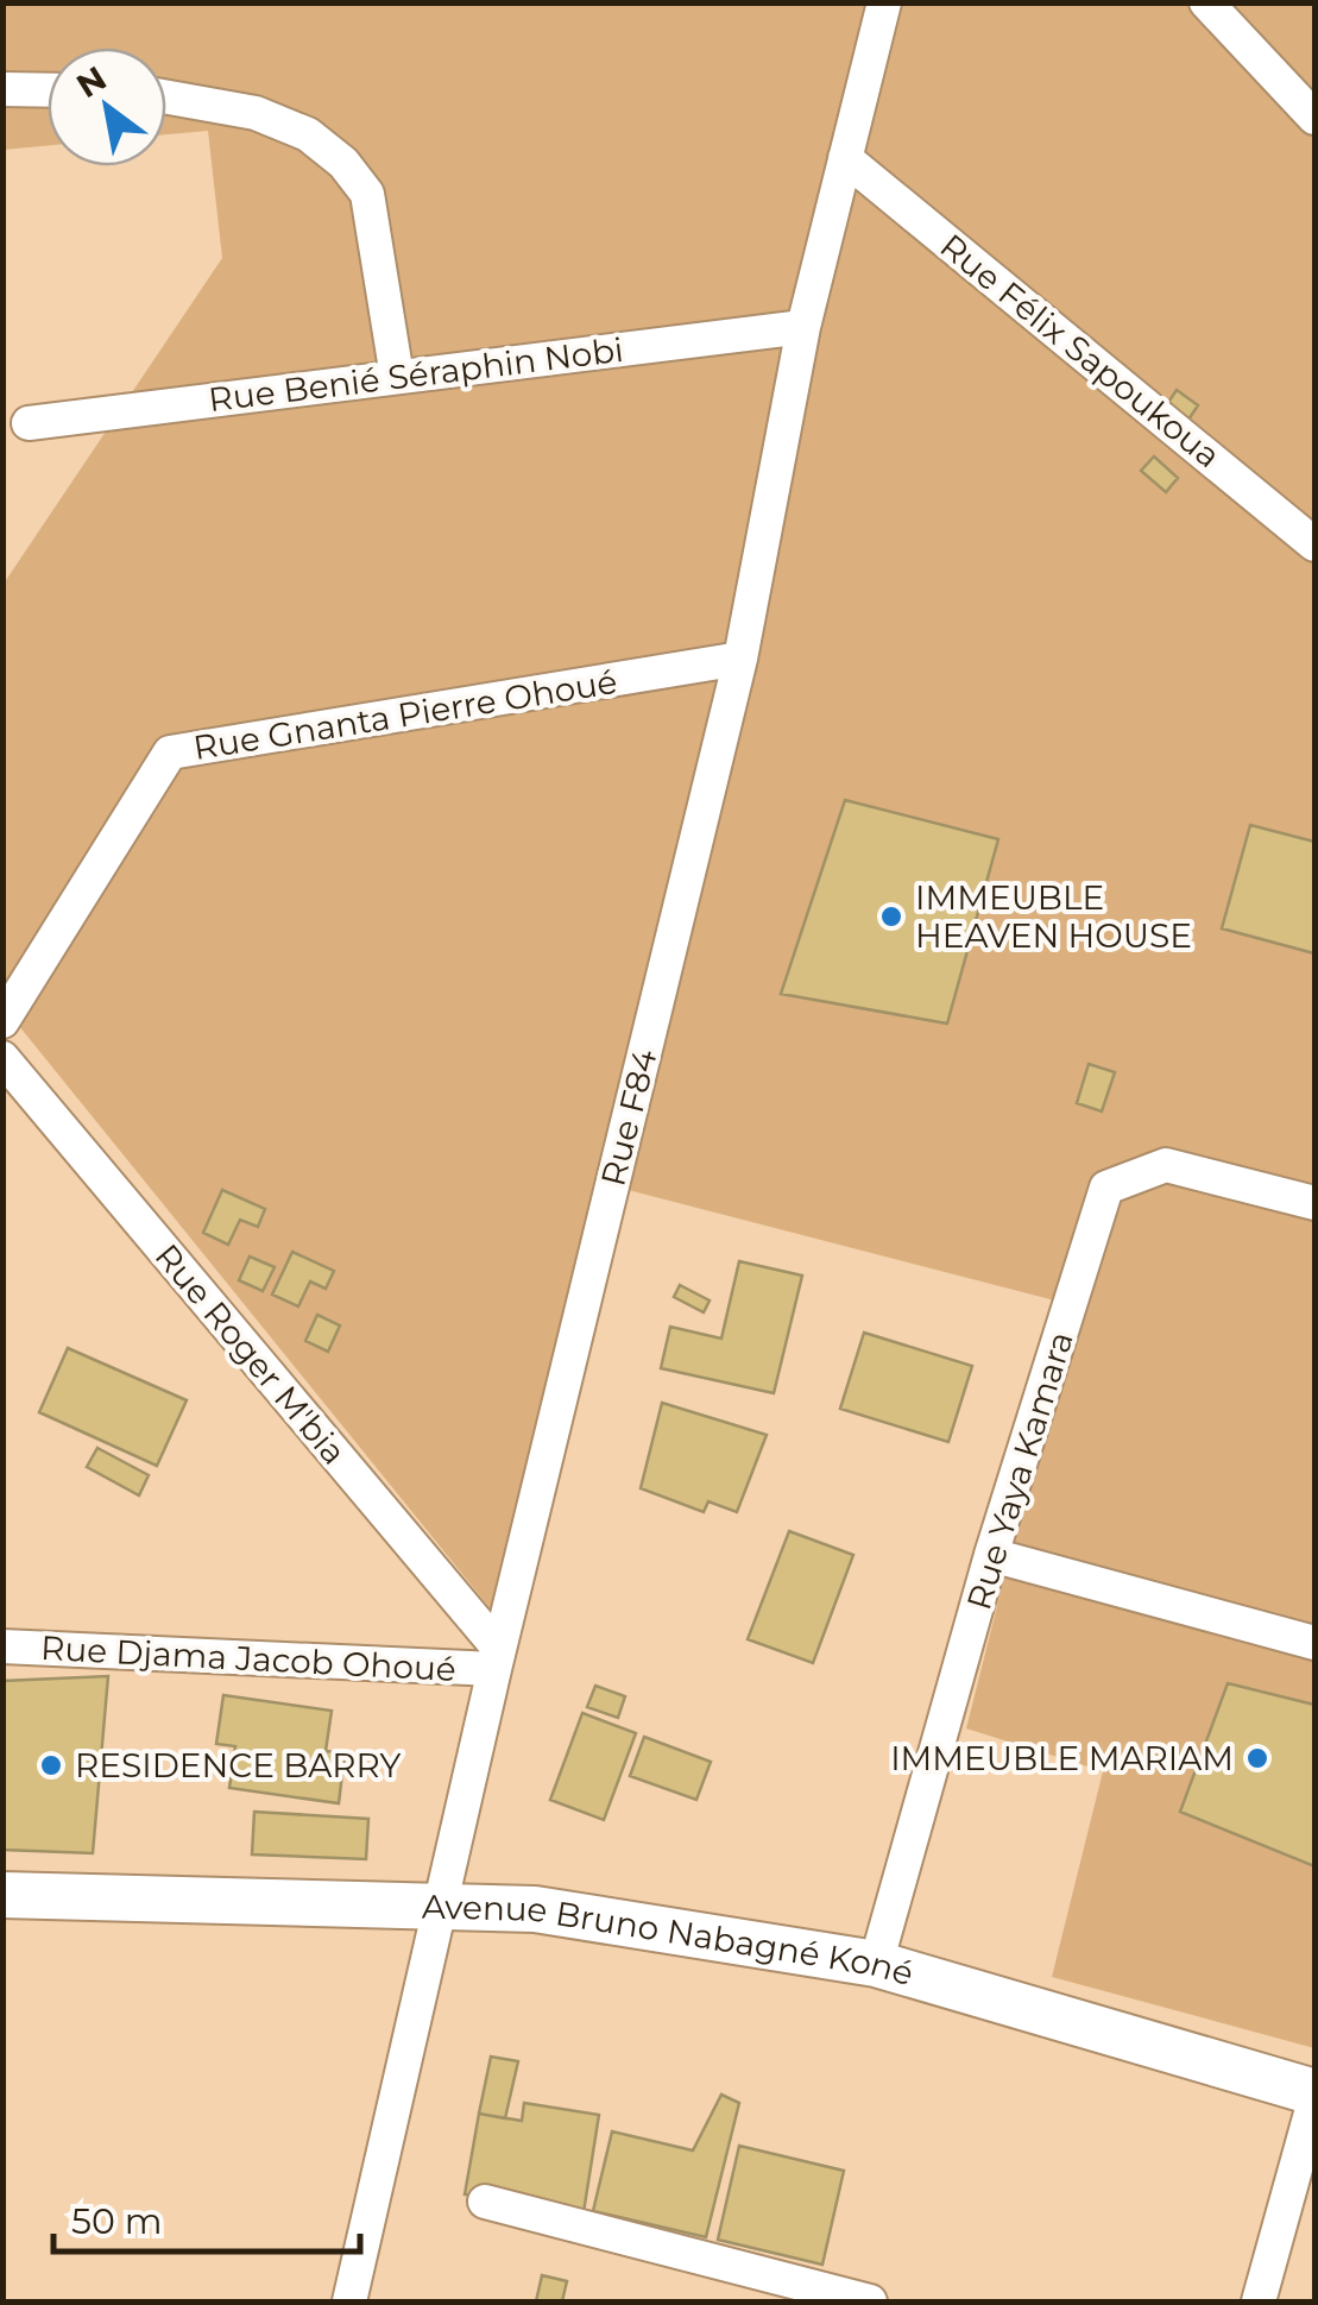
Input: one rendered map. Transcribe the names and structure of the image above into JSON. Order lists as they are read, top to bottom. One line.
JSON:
{"streets":{"street":["Rue Félix Sapoukoua","Rue Benié Séraphin Nobi","Rue Gnanta Pierre Ohoué","Rue F84","Rue Roger M'bia","Rue Yaya Kamara","Rue Djama Jacob Ohoué","Avenue Bruno Nabagné Koné"]},"crossings":[["Rue Félix Sapoukoua","Rue F84"],["Rue Benié Séraphin Nobi","Rue F84"],["Rue Gnanta Pierre Ohoué","Rue F84"],["Rue F84","Rue Roger M'bia"],["Rue F84","Rue Djama Jacob Ohoué"],["Rue F84","Avenue Bruno Nabagné Koné"],["Rue Roger M'bia","Rue Djama Jacob Ohoué"],["Rue Yaya Kamara","Avenue Bruno Nabagné Koné"]],"places":["IMMEUBLE HEAVEN HOUSE","IMMEUBLE MARIAM","RESIDENCE BARRY"],"scale_bar":"50 m","north":"top left"}
